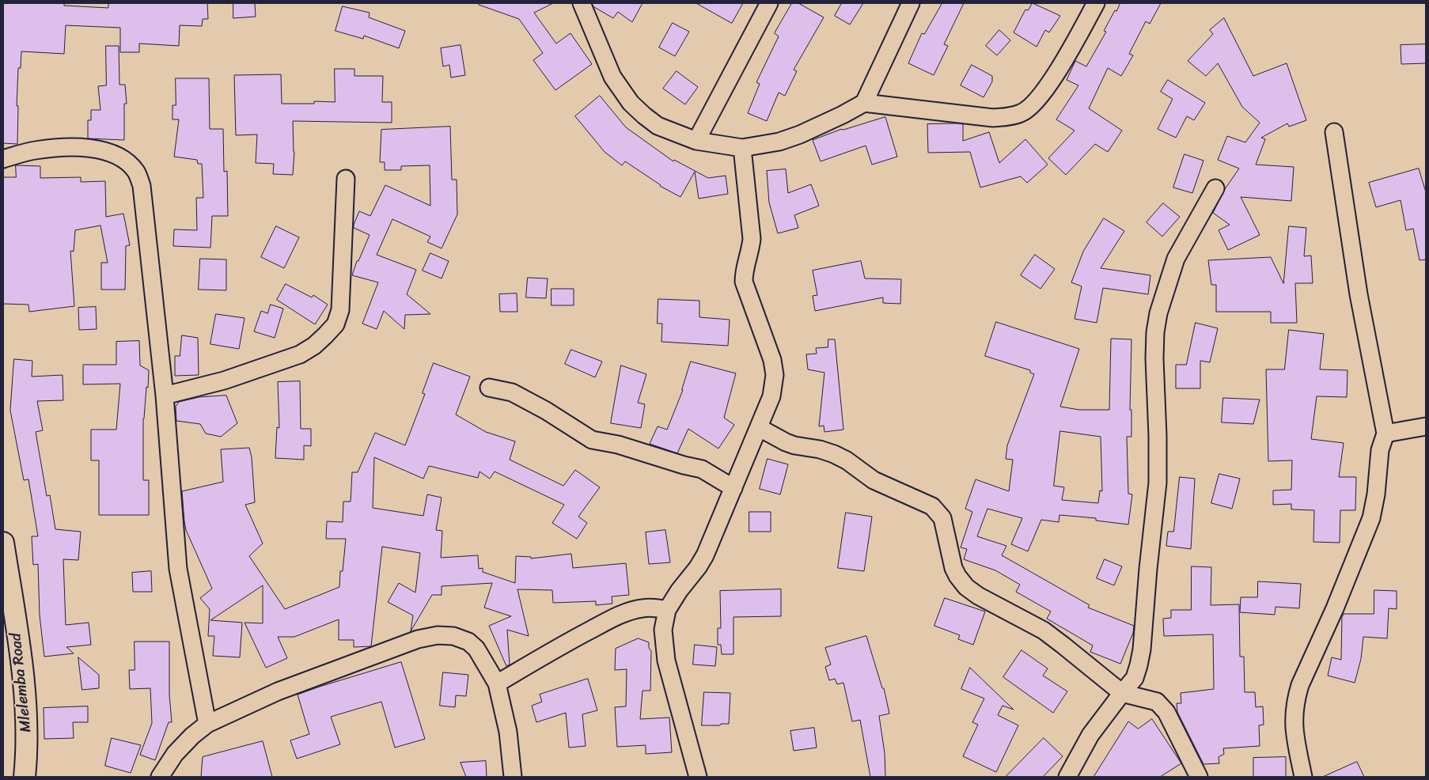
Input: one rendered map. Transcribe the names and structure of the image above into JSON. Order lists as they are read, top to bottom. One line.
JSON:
{"streets":{"street":["Mlelemba Road"]}}
